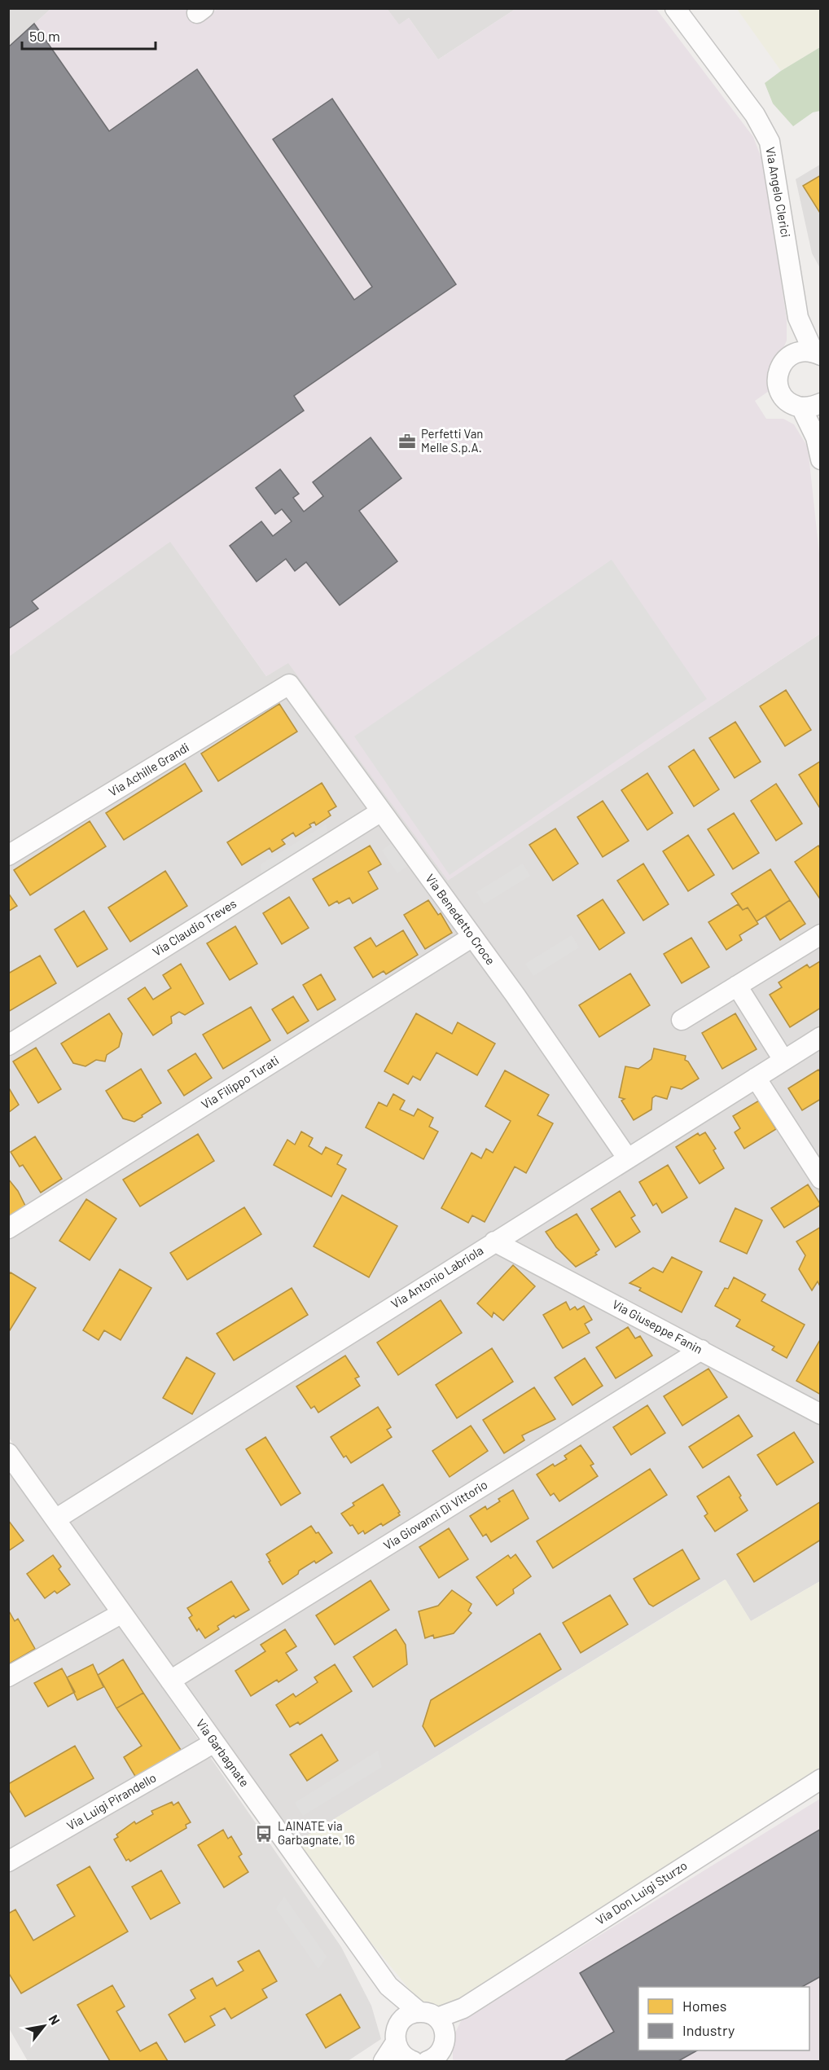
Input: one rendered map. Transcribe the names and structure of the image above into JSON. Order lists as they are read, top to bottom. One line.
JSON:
{"streets":{"street":["Via Angelo Clerici","Via Achille Grandi","Via Benedetto Croce","Via Claudio Treves","Via Filippo Turati","Via Antonio Labriola","Via Giuseppe Fanin","Via Giovanni Di Vittorio","Via Garbagnate","Via Luigi Pirandello","Via Don Luigi Sturzo"]},"crossings":[["Via Achille Grandi","Via Benedetto Croce"],["Via Benedetto Croce","Via Claudio Treves"],["Via Benedetto Croce","Via Filippo Turati"],["Via Benedetto Croce","Via Antonio Labriola"],["Via Antonio Labriola","Via Giuseppe Fanin"],["Via Antonio Labriola","Via Garbagnate"],["Via Giuseppe Fanin","Via Giovanni Di Vittorio"],["Via Giovanni Di Vittorio","Via Garbagnate"],["Via Garbagnate","Via Luigi Pirandello"],["Via Garbagnate","Via Don Luigi Sturzo"]],"places":{"office":["Perfetti Van Melle S.p.A."],"bus stop":["LAINATE via Garbagnate, 16"]},"legend":["Homes","Industry"],"scale_bar":"50 m","north":"top right"}
